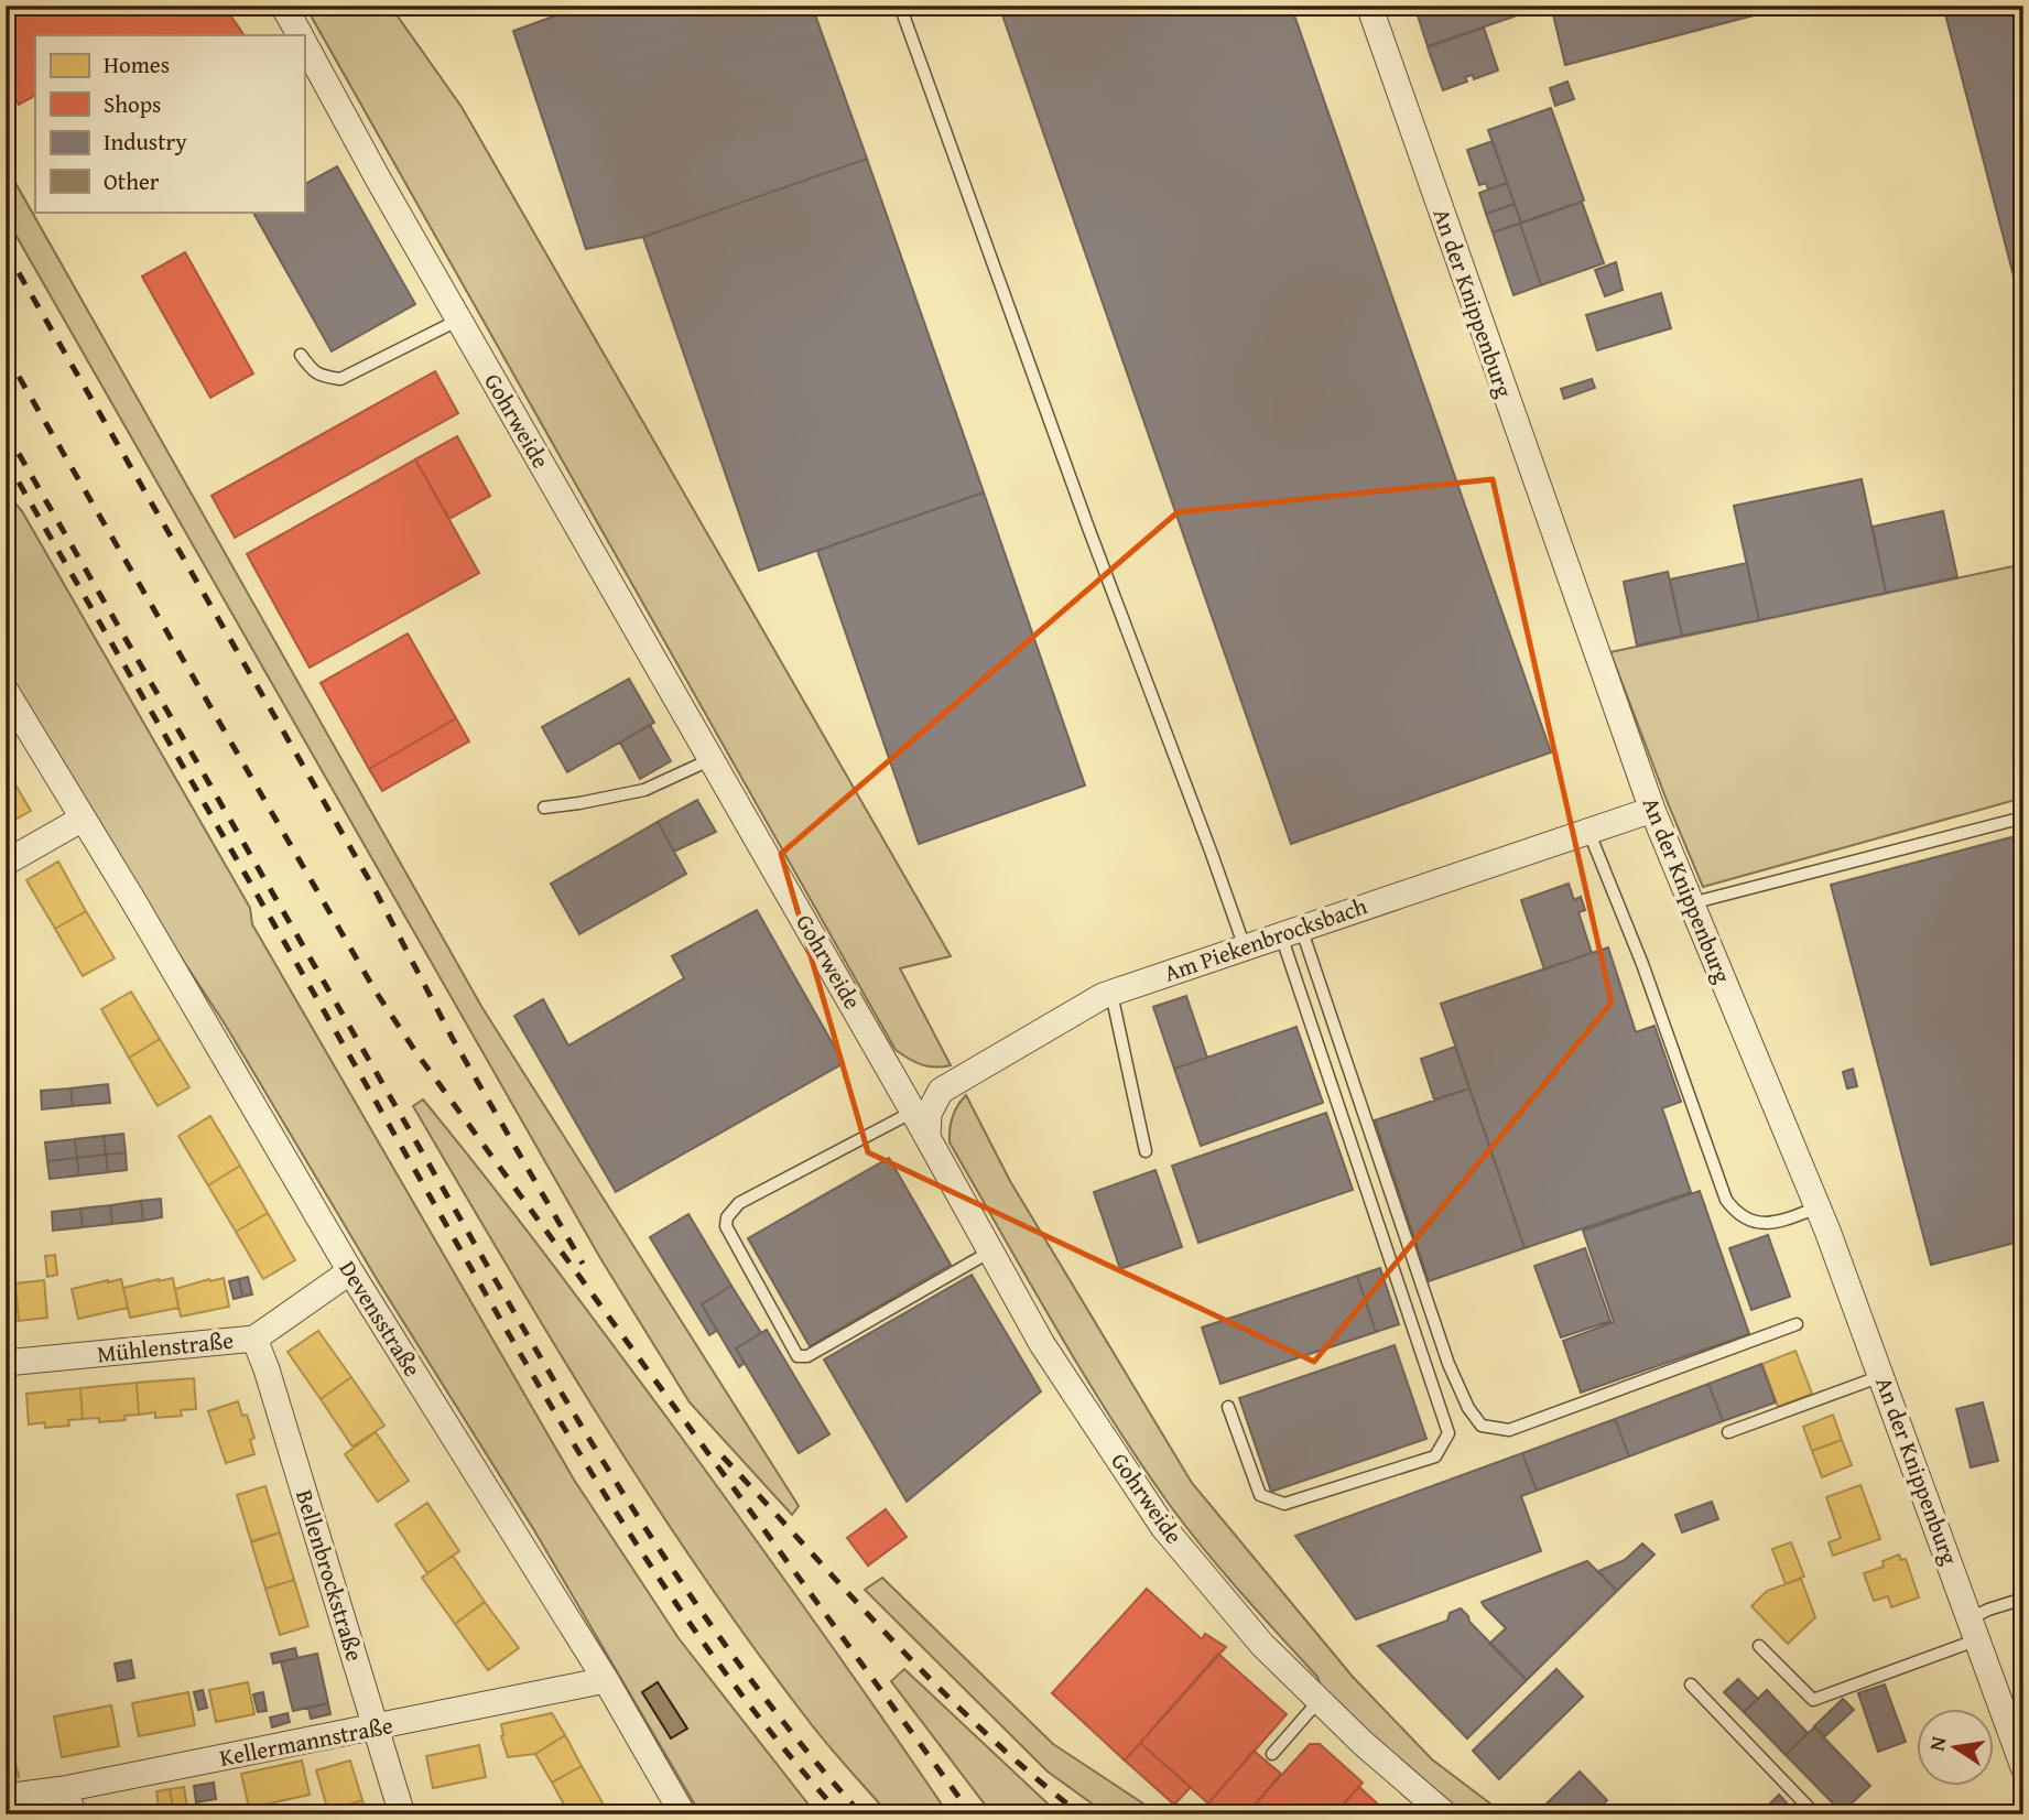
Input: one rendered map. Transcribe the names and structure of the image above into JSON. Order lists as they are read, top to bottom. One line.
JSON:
{"streets":{"street":["An der Knippenburg","Gohrweide","Am Piekenbrocksbach","Devensstraße","Mühlenstraße","Bellenbrockstraße","Kellermannstraße"]},"crossings":[["An der Knippenburg","Am Piekenbrocksbach"],["Gohrweide","Am Piekenbrocksbach"],["Devensstraße","Mühlenstraße"],["Devensstraße","Kellermannstraße"],["Mühlenstraße","Bellenbrockstraße"],["Bellenbrockstraße","Kellermannstraße"]],"legend":["Homes","Shops","Industry","Other"],"north":"left"}
